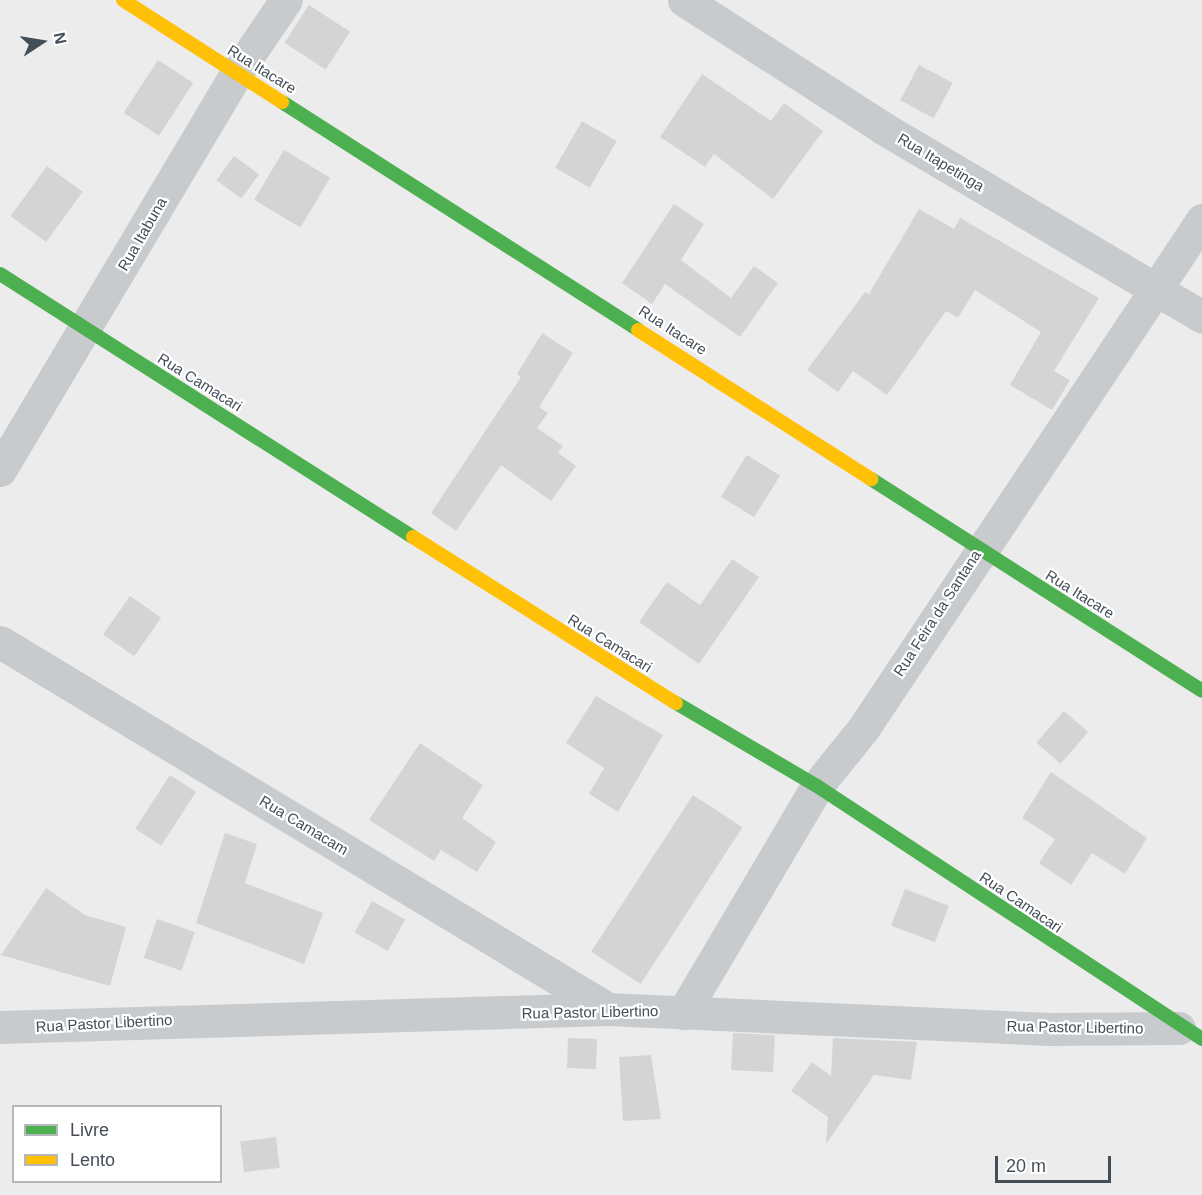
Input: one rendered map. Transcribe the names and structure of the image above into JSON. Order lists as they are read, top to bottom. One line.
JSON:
{"streets":{"street":["Rua Itacare","Rua Itapetinga","Rua Itabuna","Rua Camacari","Rua Feira da Santana","Rua Camacam","Rua Pastor Libertino"]},"crossings":[["Rua Itacare","Rua Itabuna"],["Rua Itacare","Rua Feira da Santana"],["Rua Itapetinga","Rua Feira da Santana"],["Rua Itabuna","Rua Camacari"],["Rua Camacari","Rua Feira da Santana"],["Rua Camacari","Rua Pastor Libertino"],["Rua Feira da Santana","Rua Pastor Libertino"],["Rua Camacam","Rua Pastor Libertino"]],"legend":["Livre","Lento"],"scale_bar":"20 m","north":"right"}
